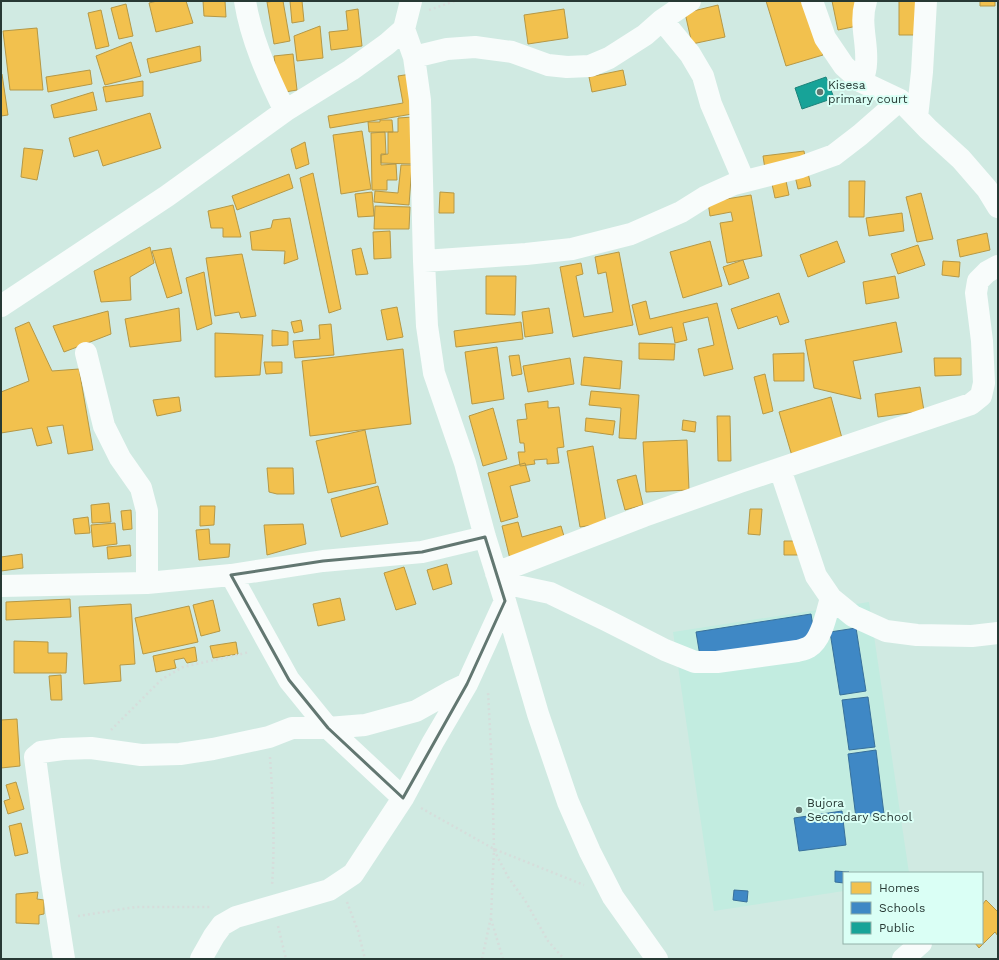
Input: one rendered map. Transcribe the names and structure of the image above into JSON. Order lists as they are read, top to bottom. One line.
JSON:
{"places":["Kisesa primary court","Bujora Secondary School"],"legend":["Homes","Schools","Public"]}
